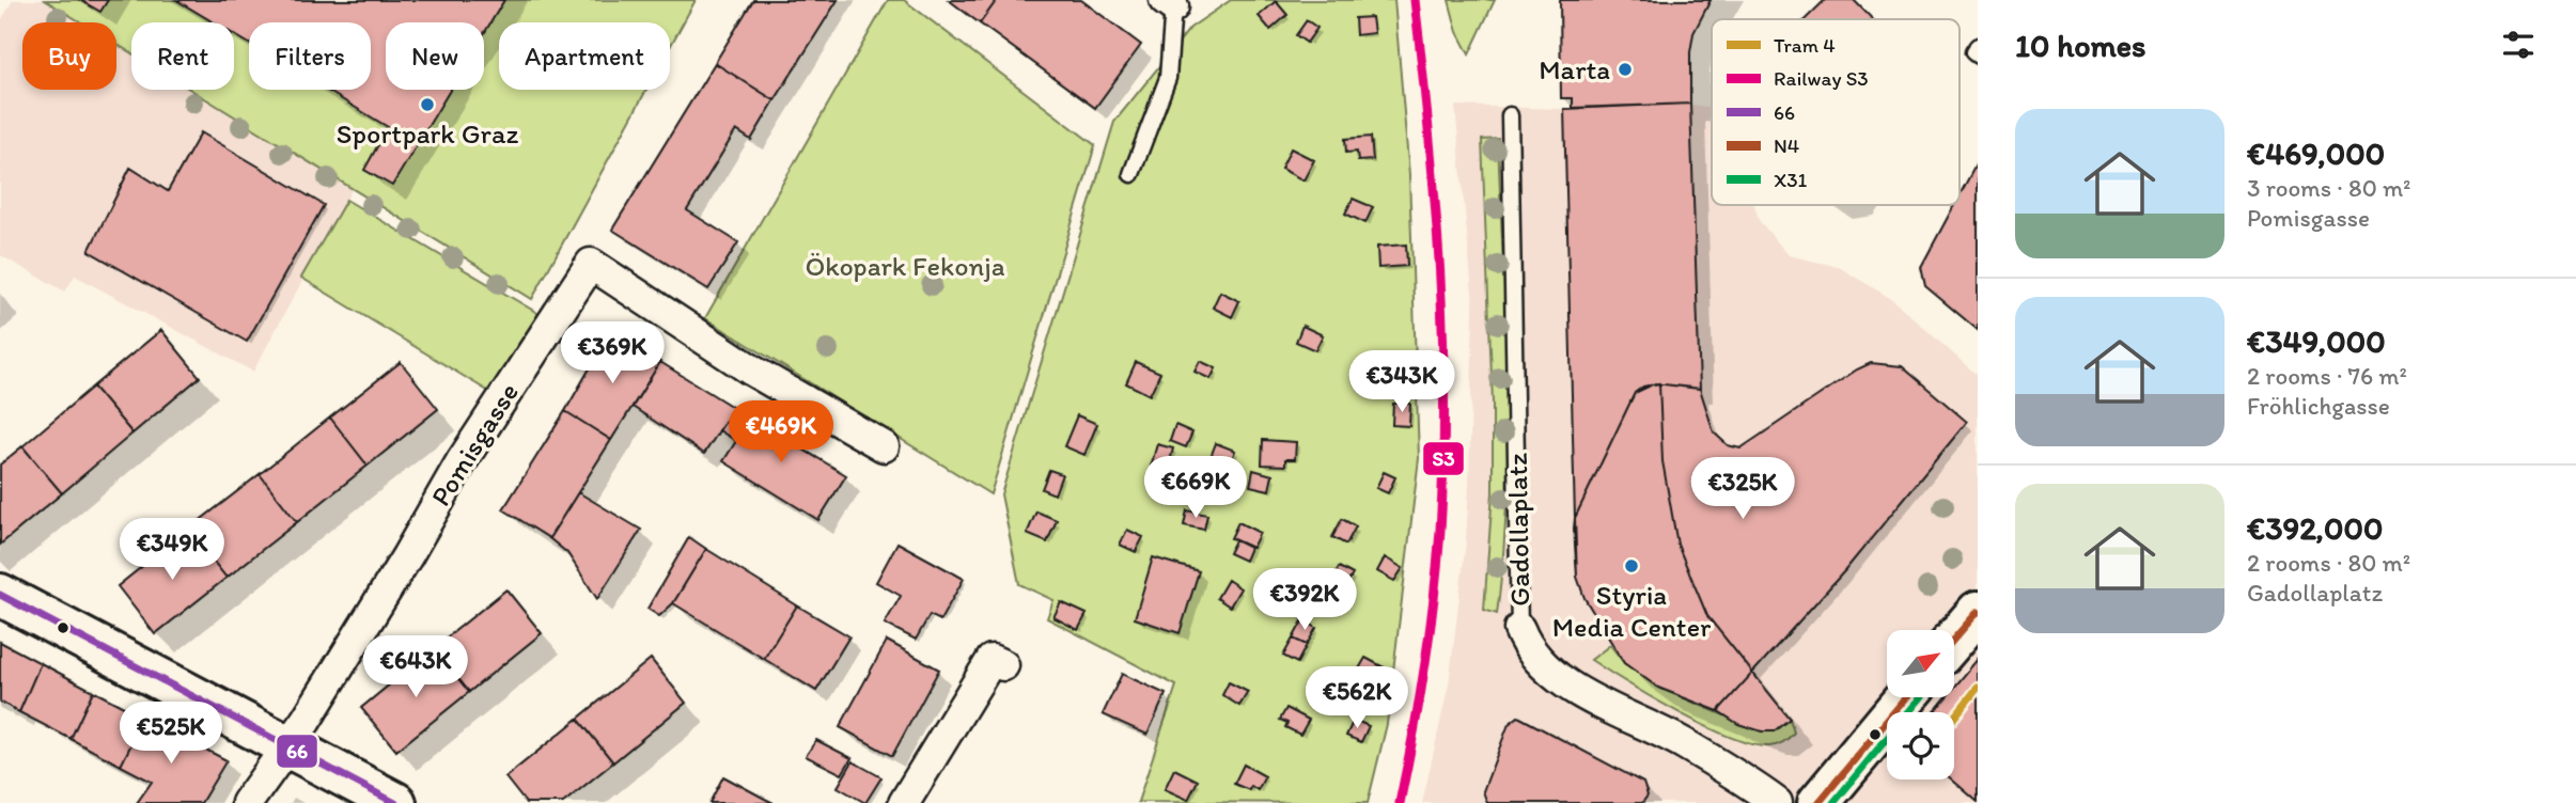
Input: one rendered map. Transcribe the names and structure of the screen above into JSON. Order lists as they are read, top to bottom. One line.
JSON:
{"streets":{"street":["Pomisgasse","Gadollaplatz"]},"parks":["Ökopark Fekonja"],"places":["Marta","Sportpark Graz","Styria Media Center"],"lines":["rail line S3","transit line 66","transit line N4","tram line 4","transit line X31"],"legend":["Tram 4","Railway S3","66","N4","X31"],"north":"top right","page":{"heading":"10 homes","chip":["Buy","Rent","Filters","New","Apartment"],"list":[{"name":"€469,000","note":"3 rooms · 80 m² · Pomisgasse"},{"name":"€349,000","note":"2 rooms · 76 m² · Fröhlichgasse"},{"name":"€392,000","note":"2 rooms · 80 m² · Gadollaplatz"}],"price":["€369K","€343K","€469K","€669K","€325K","€349K","€392K","€643K","€562K","€525K"]}}
